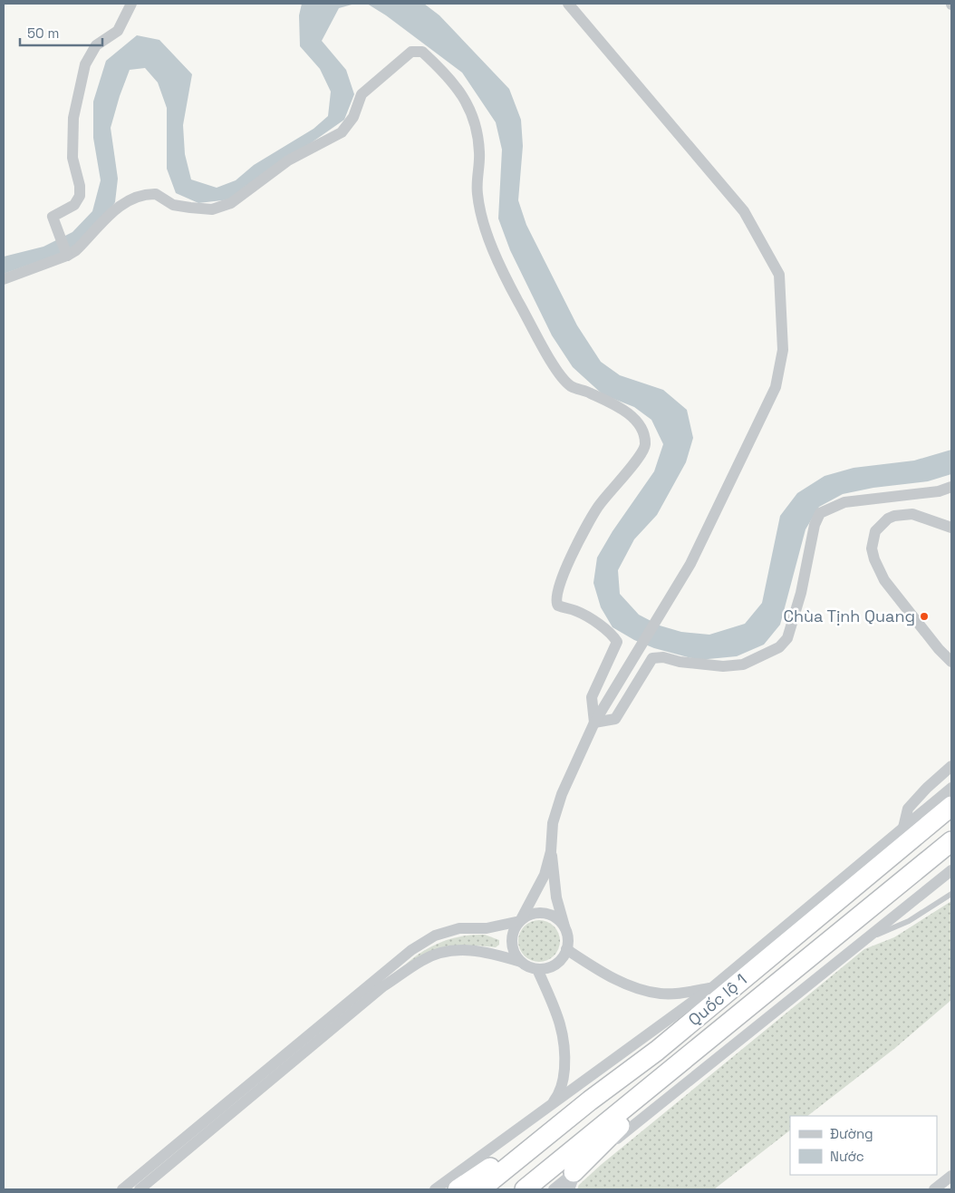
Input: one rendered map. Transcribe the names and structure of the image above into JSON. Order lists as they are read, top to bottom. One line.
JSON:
{"streets":{"highway":["Quốc lộ 1"]},"places":["Chùa Tịnh Quang"],"legend":["Đường","Nước"],"scale_bar":"50 m"}
